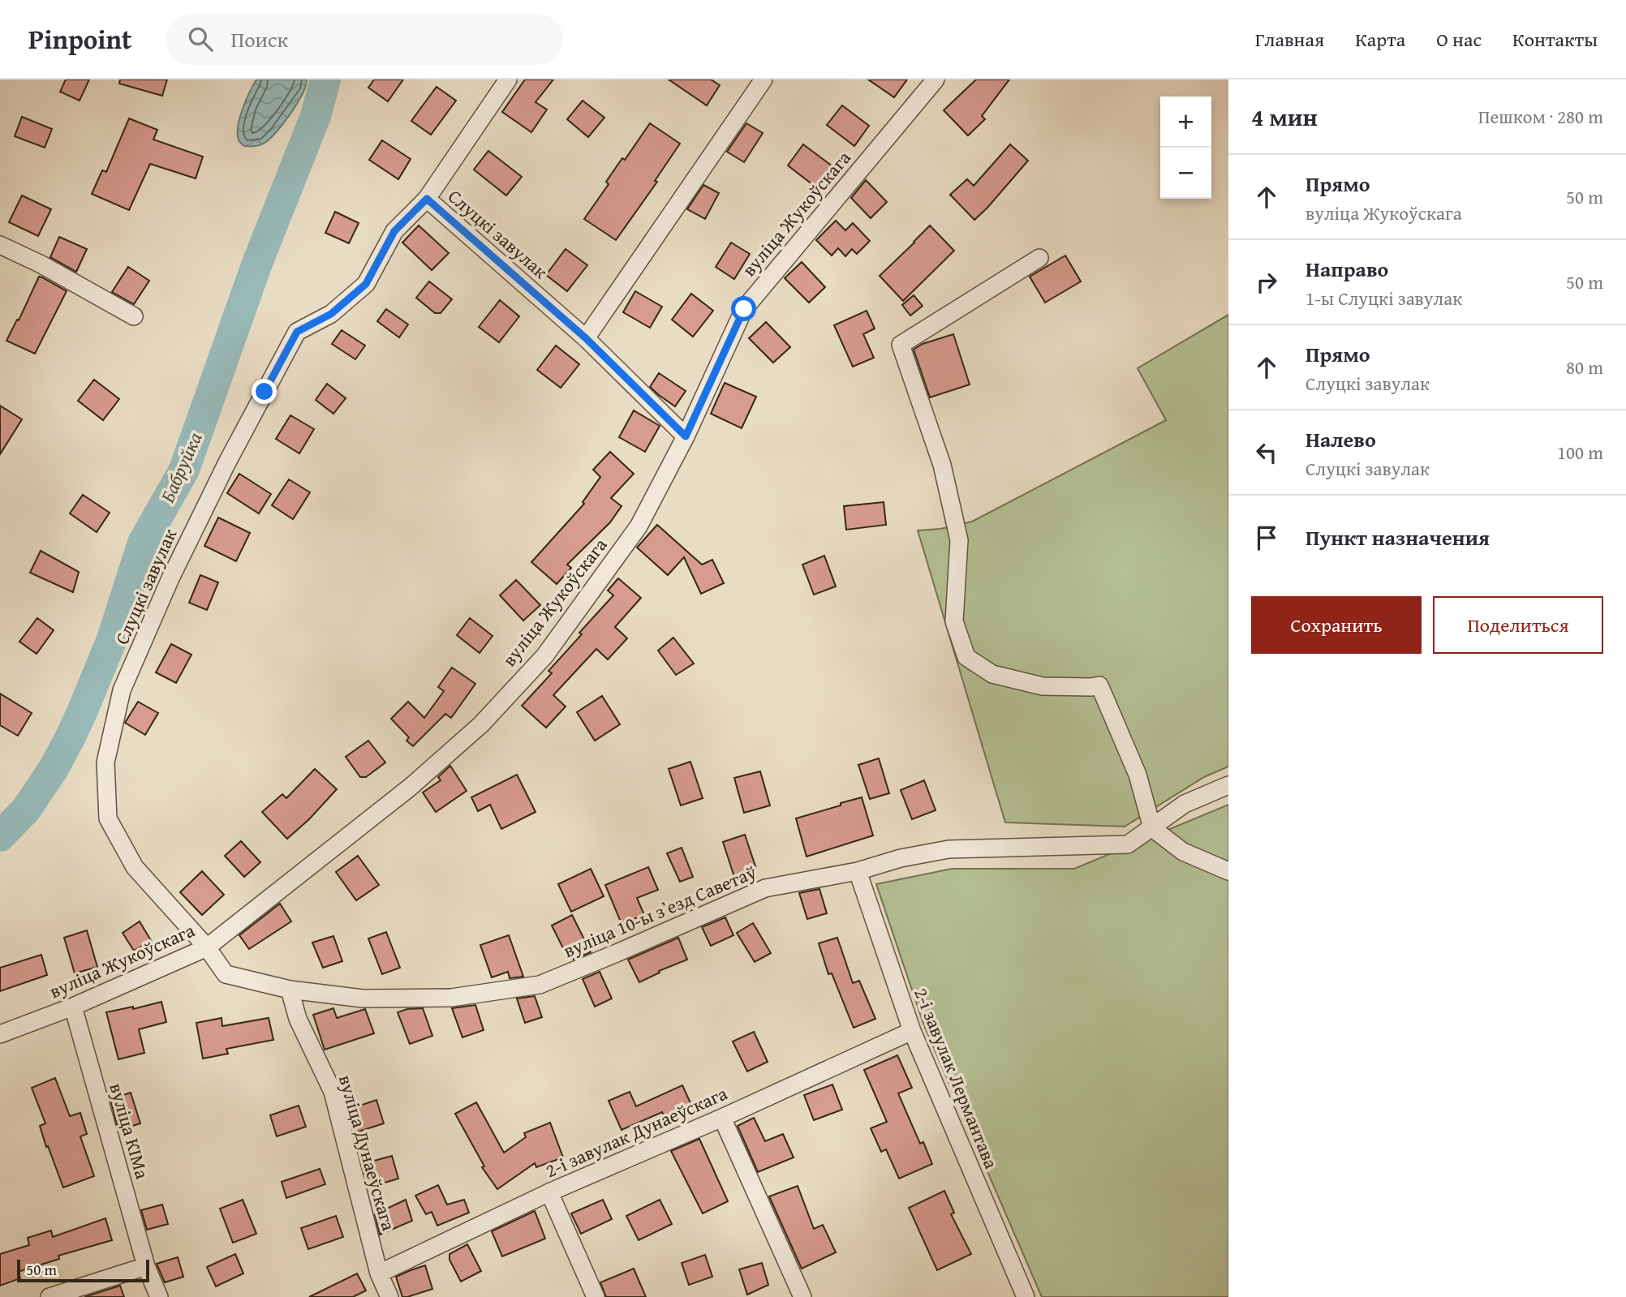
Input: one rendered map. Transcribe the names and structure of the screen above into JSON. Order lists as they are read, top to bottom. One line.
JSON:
{"streets":{"street":["вуліца Жукоўскага","Слуцкі завулак","вуліца 10-ы зʼезд Саветаў","2-і завулак Лермантава","вуліца КІМа","2-і завулак Дунаеўскага","вуліца Дунаеўскага"]},"crossings":[["вуліца Жукоўскага","Слуцкі завулак"],["вуліца Жукоўскага","вуліца 10-ы зʼезд Саветаў"],["вуліца Жукоўскага","вуліца КІМа"],["Слуцкі завулак","вуліца 10-ы зʼезд Саветаў"],["вуліца 10-ы зʼезд Саветаў","2-і завулак Лермантава"],["вуліца 10-ы зʼезд Саветаў","вуліца Дунаеўскага"],["2-і завулак Лермантава","2-і завулак Дунаеўскага"],["2-і завулак Дунаеўскага","вуліца Дунаеўскага"]],"water":["Бабруйка"],"scale_bar":"50 m","page":{"header":"Pinpoint","search":"Поиск","nav":["Главная","Карта","О нас","Контакты"],"heading":["4 мин","Пешком · 280 m"],"map_buttons":["+","−"],"list":[["Прямо","вуліца Жукоўскага","50 m"],["Направо","1-ы Слуцкі завулак","50 m"],["Прямо","Слуцкі завулак","80 m"],["Налево","Слуцкі завулак","100 m"],"Пункт назначения"],"buttons":["Сохранить","Поделиться"],"scale":"50 m"}}
